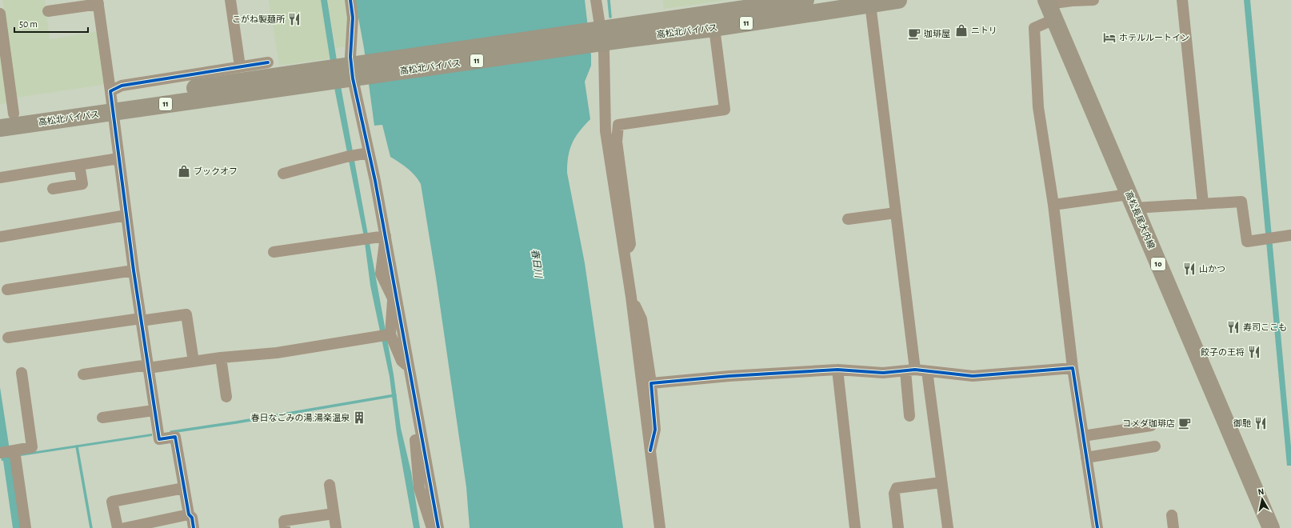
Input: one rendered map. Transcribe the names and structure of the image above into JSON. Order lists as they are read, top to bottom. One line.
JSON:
{"streets":{"highway":["11","高松北バイパス"],"main road":["高松長尾大内線","10"]},"water":["春日川"],"places":{"restaurant":["こがね製麺所","山かつ","寿司ここも","餃子の王将","御馳"],"shop":["ニトリ","ブックオフ"],"cafe":["珈琲屋","コメダ珈琲店"],"hotel":["ホテルルートイン"],"building":["春日なごみの湯;湯楽温泉"]},"scale_bar":"50 m","north":"top"}
